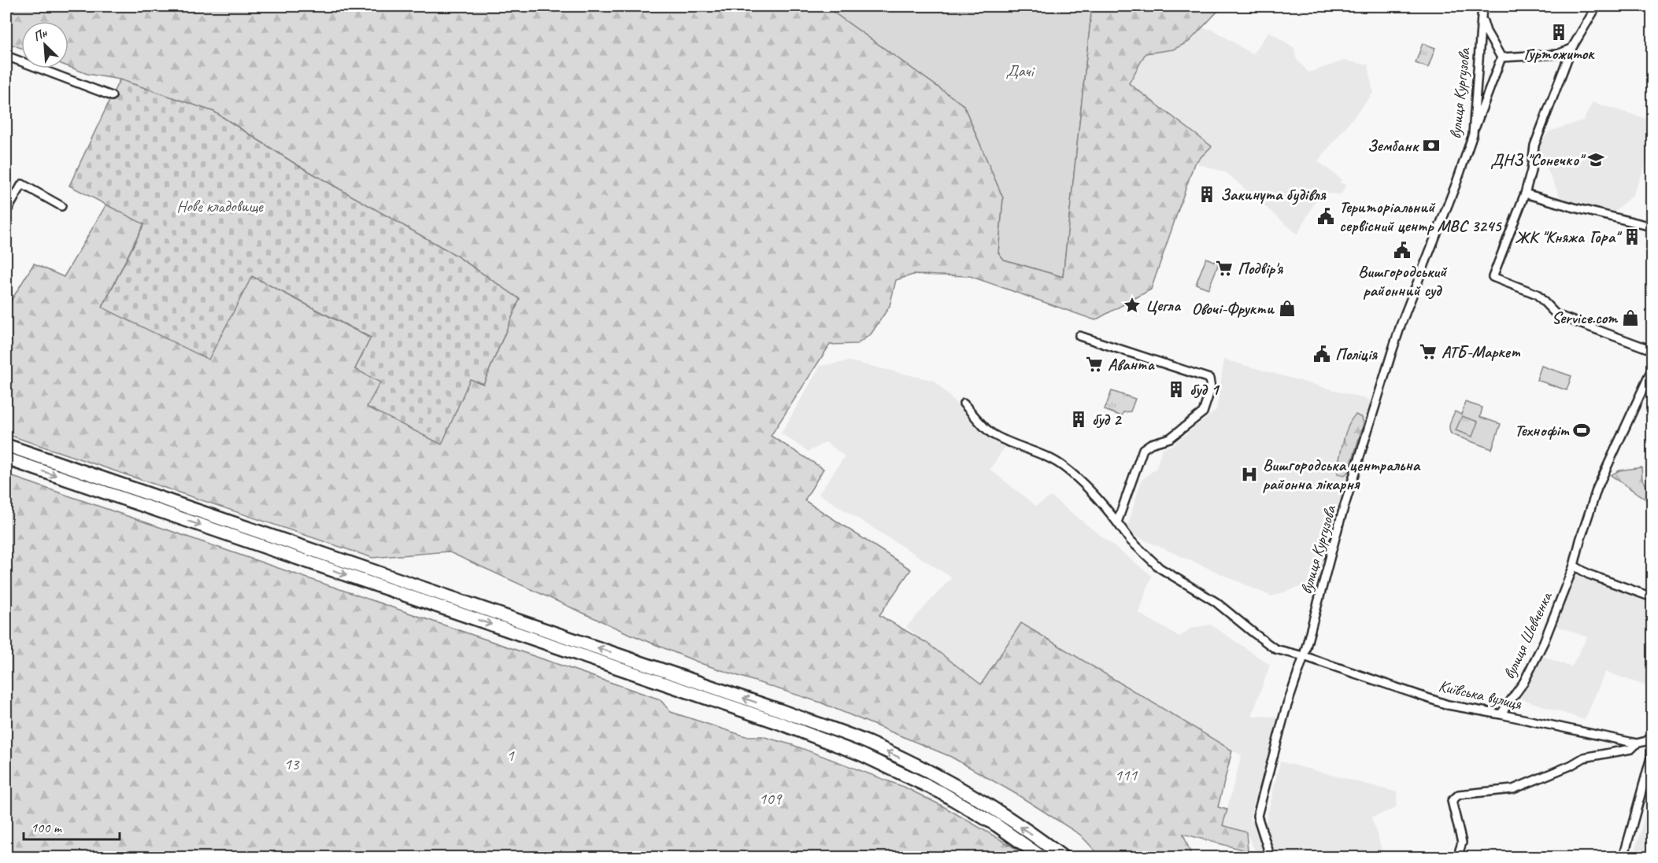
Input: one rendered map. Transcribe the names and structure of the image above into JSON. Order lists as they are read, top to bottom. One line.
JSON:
{"streets":{"street":["вулиця Кургузова","вулиця Шевченка","Київська вулиця"]},"crossings":[["вулиця Кургузова","Київська вулиця"],["вулиця Шевченка","Київська вулиця"]],"parks":["Дачі","Нове кладовище","1","13","111","109"],"places":{"building":["Гуртожиток","Закинута будівля","ЖК \"Княжа Гора\"","буд 1","буд 2"],"bank":["Зембанк"],"school or university":["ДНЗ \"Сонечко\""],"public building":["Територіальний сервісний центр МВС 3245","Вишгородський районний суд","Поліція"],"supermarket":["Подвір'я","АТБ-Маркет","Аванта"],"place":["Цегла"],"shop":["Овочі-Фрукти","Service.com"],"sports":["Технофіт"],"hospital":["Вишгородська центральна районна лікарня"]},"scale_bar":"100 m","north":"top left"}
